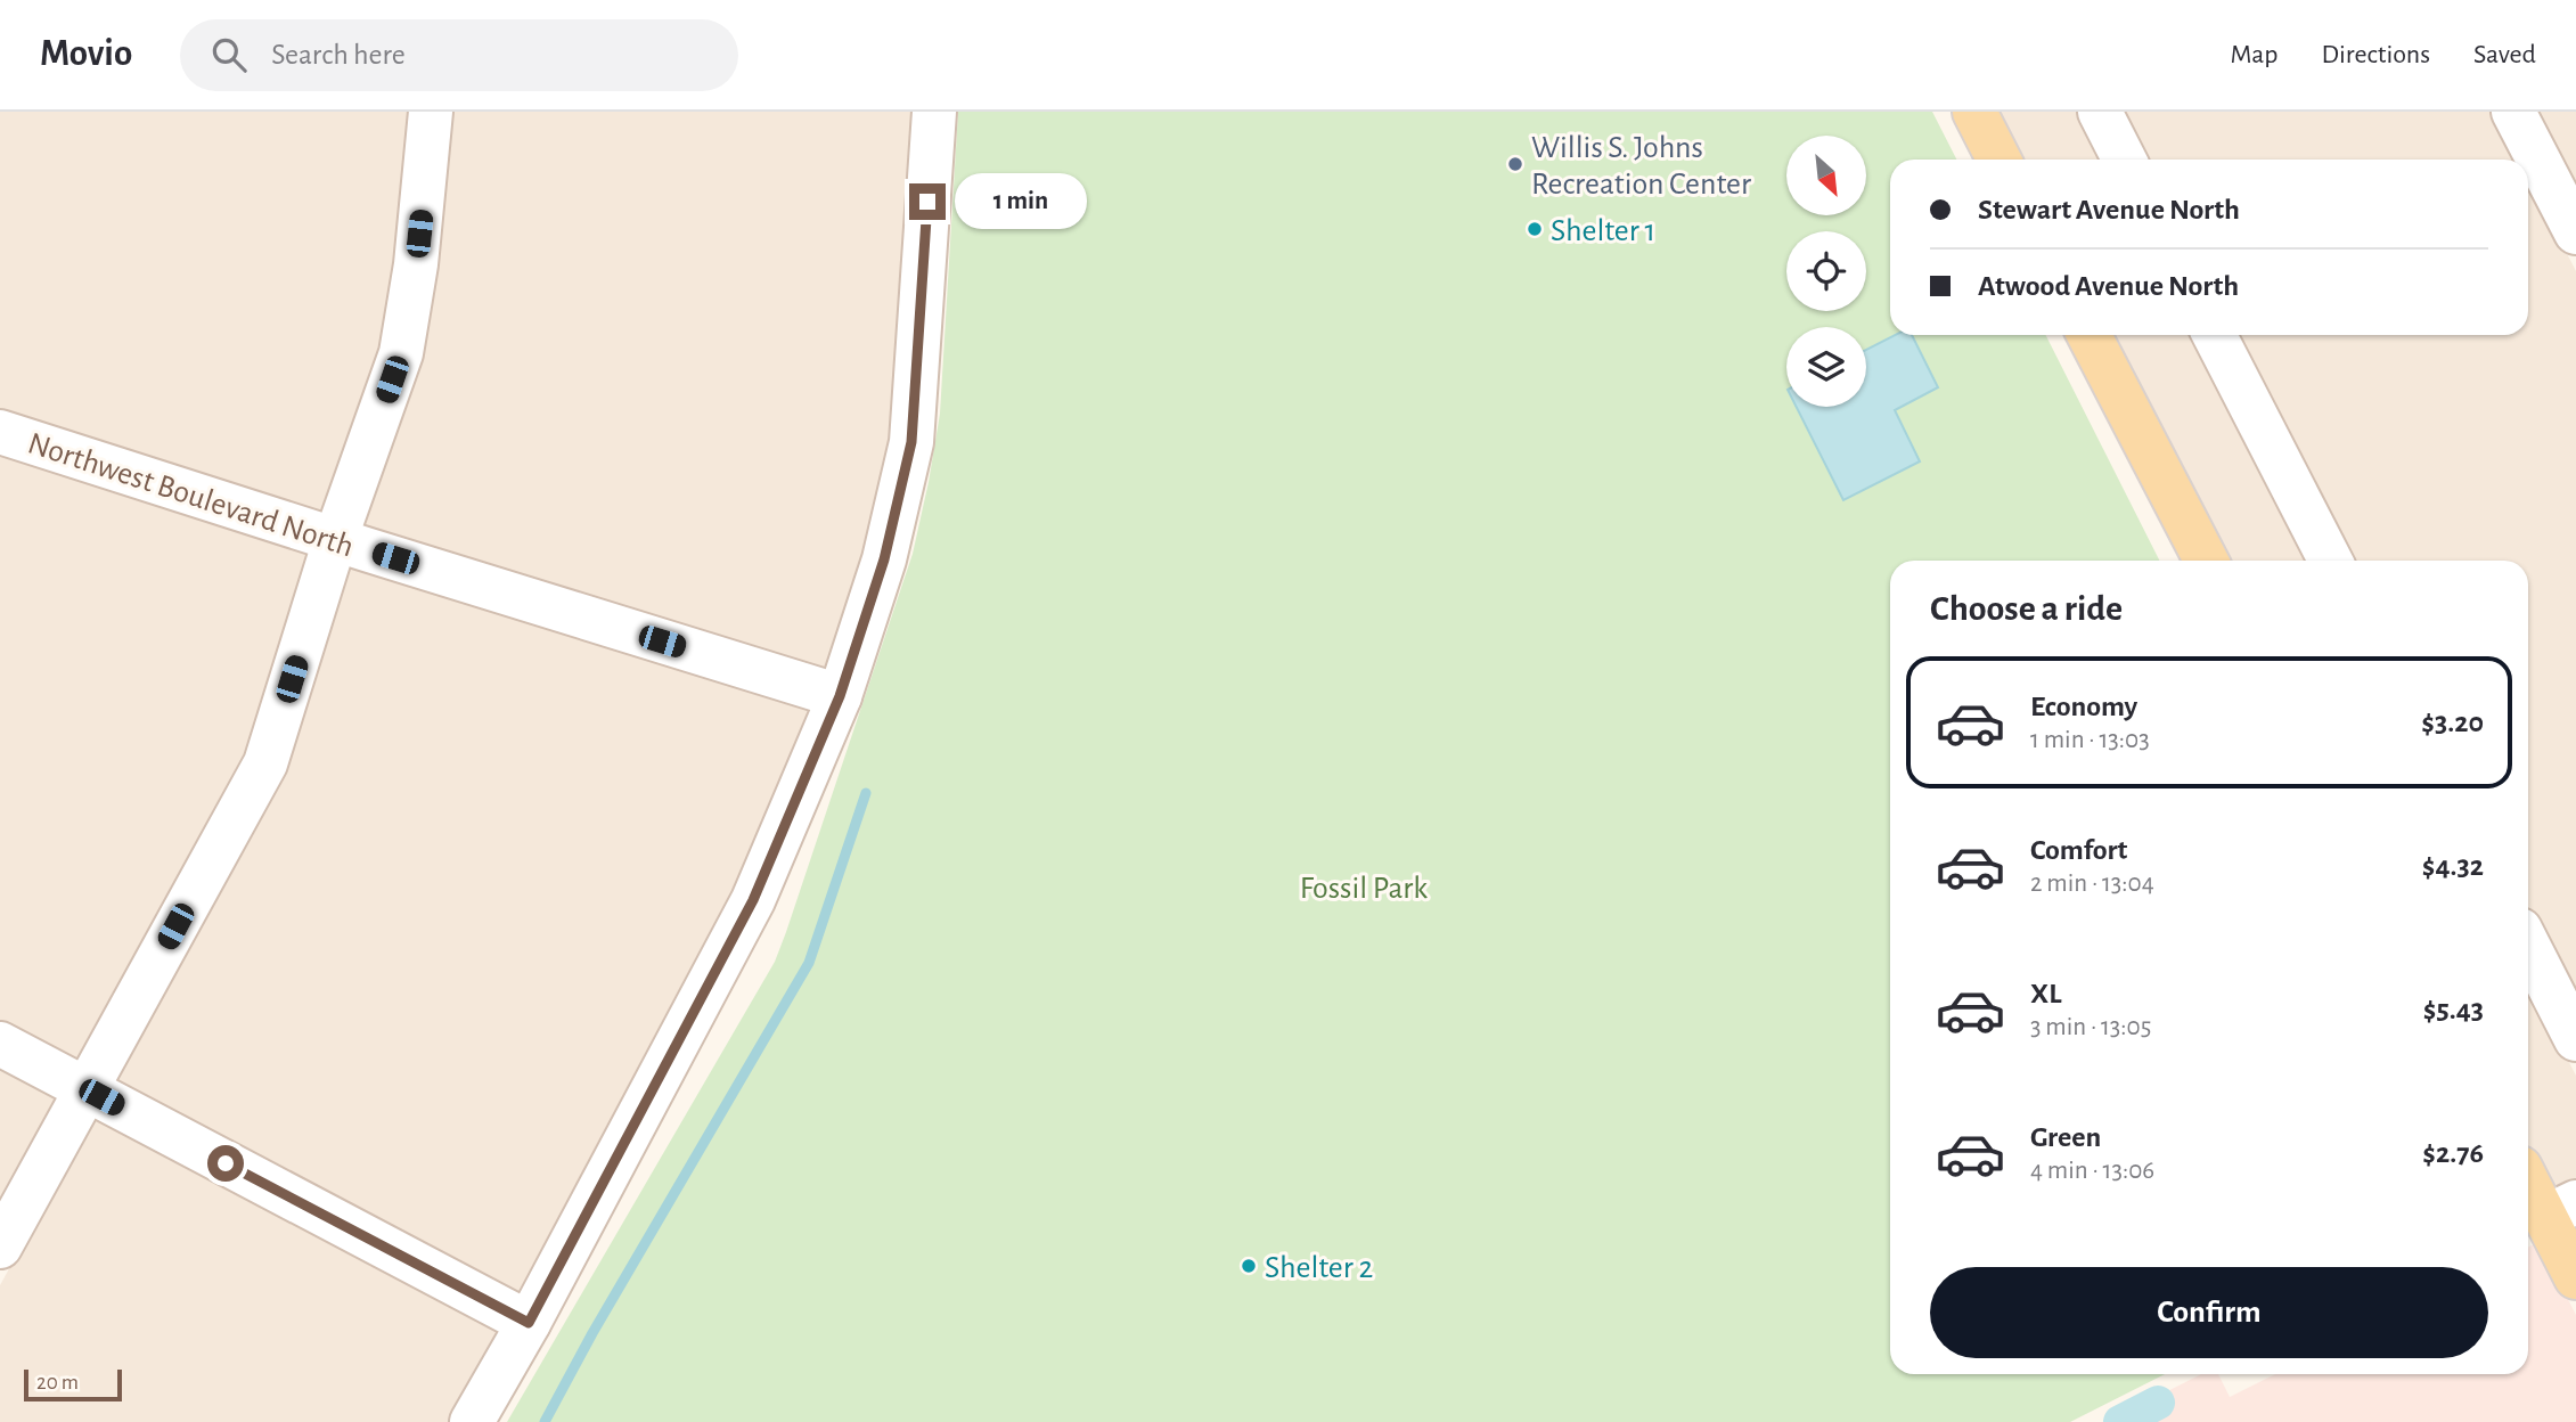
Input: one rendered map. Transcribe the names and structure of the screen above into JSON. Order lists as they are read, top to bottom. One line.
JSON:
{"streets":{"street":["Northwest Boulevard North"]},"parks":["Fossil Park"],"places":["Willis S. Johns Recreation Center","Shelter 1","Shelter 2"],"scale_bar":"20 m","north":"bottom right","page":{"header":"Movio","search":"Search here","nav":["Map","Directions","Saved"],"banner":["Stewart Avenue North","Atwood Avenue North"],"bubble":"1 min","heading":"Choose a ride","list":[{"name":"Economy","note":"1 min · 13:03","value":"$3.20"},{"name":"Comfort","note":"2 min · 13:04","value":"$4.32"},{"name":"XL","note":"3 min · 13:05","value":"$5.43"},{"name":"Green","note":"4 min · 13:06","value":"$2.76"}],"buttons":"Confirm","scale":"20 m"}}
